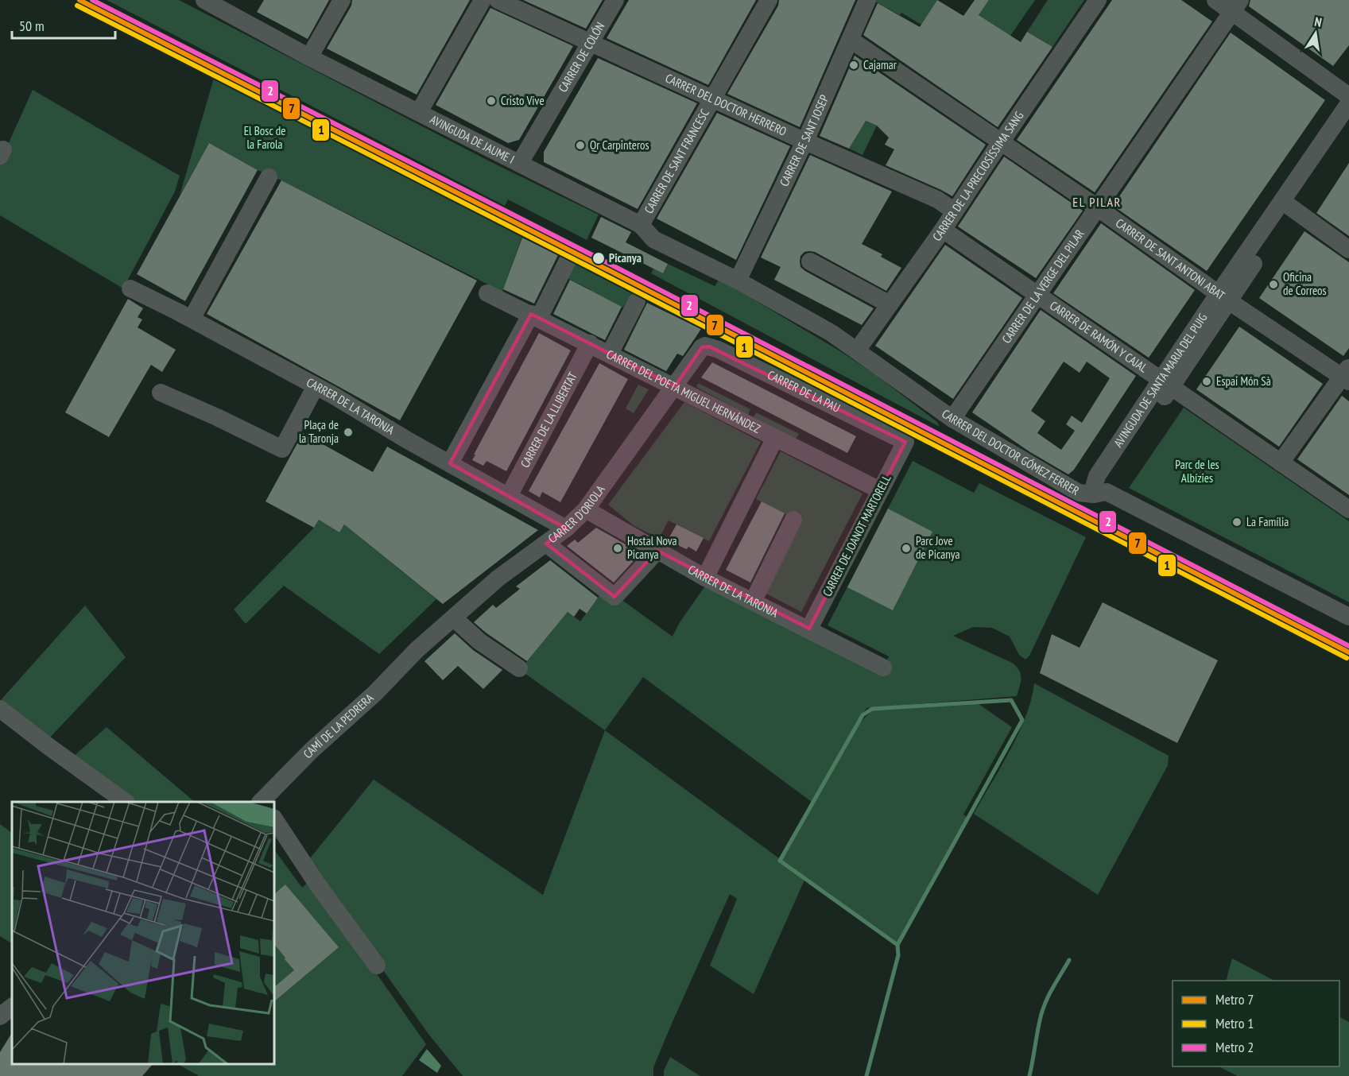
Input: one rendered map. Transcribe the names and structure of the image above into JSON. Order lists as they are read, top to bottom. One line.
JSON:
{"streets":{"street":["CARRER DE COLÓN","CARRER DEL DOCTOR HERRERO","AVINGUDA DE JAUME I","CARRER DE SANT JOSEP","CARRER DE SANT FRANCESC","CARRER DE LA PRECIOSÍSSIMA SANG","CARRER DE SANT ANTONI ABAT","CARRER DE LA VERGE DEL PILAR","CARRER DE RAMÓN Y CAJAL","AVINGUDA DE SANTA MARIA DEL PUIG","CARRER DEL POETA MIGUEL HERNÁNDEZ","CARRER DE LA PAU","CARRER DE LA TARONJA","CARRER DE LA LLIBERTAT","CARRER DEL DOCTOR GÓMEZ FERRER","CARRER D'ORIOLA","CARRER DE JOANOT MARTORELL","CAMÍ DE LA PEDRERA"]},"crossings":[["CARRER DE COLÓN","CARRER DEL DOCTOR HERRERO"],["CARRER DE COLÓN","AVINGUDA DE JAUME I"],["CARRER DEL DOCTOR HERRERO","CARRER DE SANT JOSEP"],["CARRER DEL DOCTOR HERRERO","CARRER DE SANT FRANCESC"],["CARRER DEL DOCTOR HERRERO","CARRER DE LA PRECIOSÍSSIMA SANG"],["AVINGUDA DE JAUME I","CARRER DE SANT JOSEP"],["AVINGUDA DE JAUME I","CARRER DE SANT FRANCESC"],["AVINGUDA DE JAUME I","CARRER DEL DOCTOR GÓMEZ FERRER"],["CARRER DE SANT JOSEP","CARRER DE SANT ANTONI ABAT"],["CARRER DE SANT JOSEP","CARRER DEL DOCTOR GÓMEZ FERRER"],["CARRER DE LA PRECIOSÍSSIMA SANG","CARRER DE SANT ANTONI ABAT"],["CARRER DE LA PRECIOSÍSSIMA SANG","CARRER DE RAMÓN Y CAJAL"],["CARRER DE LA PRECIOSÍSSIMA SANG","CARRER DEL DOCTOR GÓMEZ FERRER"],["CARRER DE SANT ANTONI ABAT","CARRER DE LA VERGE DEL PILAR"],["CARRER DE SANT ANTONI ABAT","AVINGUDA DE SANTA MARIA DEL PUIG"],["CARRER DE LA VERGE DEL PILAR","CARRER DE RAMÓN Y CAJAL"],["CARRER DE LA VERGE DEL PILAR","CARRER DEL DOCTOR GÓMEZ FERRER"],["CARRER DE RAMÓN Y CAJAL","AVINGUDA DE SANTA MARIA DEL PUIG"],["AVINGUDA DE SANTA MARIA DEL PUIG","CARRER DEL DOCTOR GÓMEZ FERRER"],["CARRER DEL POETA MIGUEL HERNÁNDEZ","CARRER DE LA LLIBERTAT"],["CARRER DEL POETA MIGUEL HERNÁNDEZ","CARRER D'ORIOLA"],["CARRER DEL POETA MIGUEL HERNÁNDEZ","CARRER DE JOANOT MARTORELL"],["CARRER DE LA PAU","CARRER D'ORIOLA"],["CARRER DE LA PAU","CARRER DE JOANOT MARTORELL"],["CARRER DE LA TARONJA","CARRER DE LA LLIBERTAT"],["CARRER DE LA TARONJA","CARRER D'ORIOLA"],["CARRER DE LA TARONJA","CARRER DE JOANOT MARTORELL"],["CARRER D'ORIOLA","CAMÍ DE LA PEDRERA"]],"districts":["EL PILAR"],"parks":["El Bosc de la Farola","Parc de les Albízies"],"places":["Cajamar","Cristo Vive","Qr Carpinteros","Picanya","Oficina de Correos","Espai Món Sà","Plaça de la Taronja","La Família","Hostal Nova Picanya","Parc Jove de Picanya"],"lines":["metro line 7","metro line 2","metro line 1"],"legend":["Metro 7","Metro 1","Metro 2"],"scale_bar":"50 m","north":"top"}
